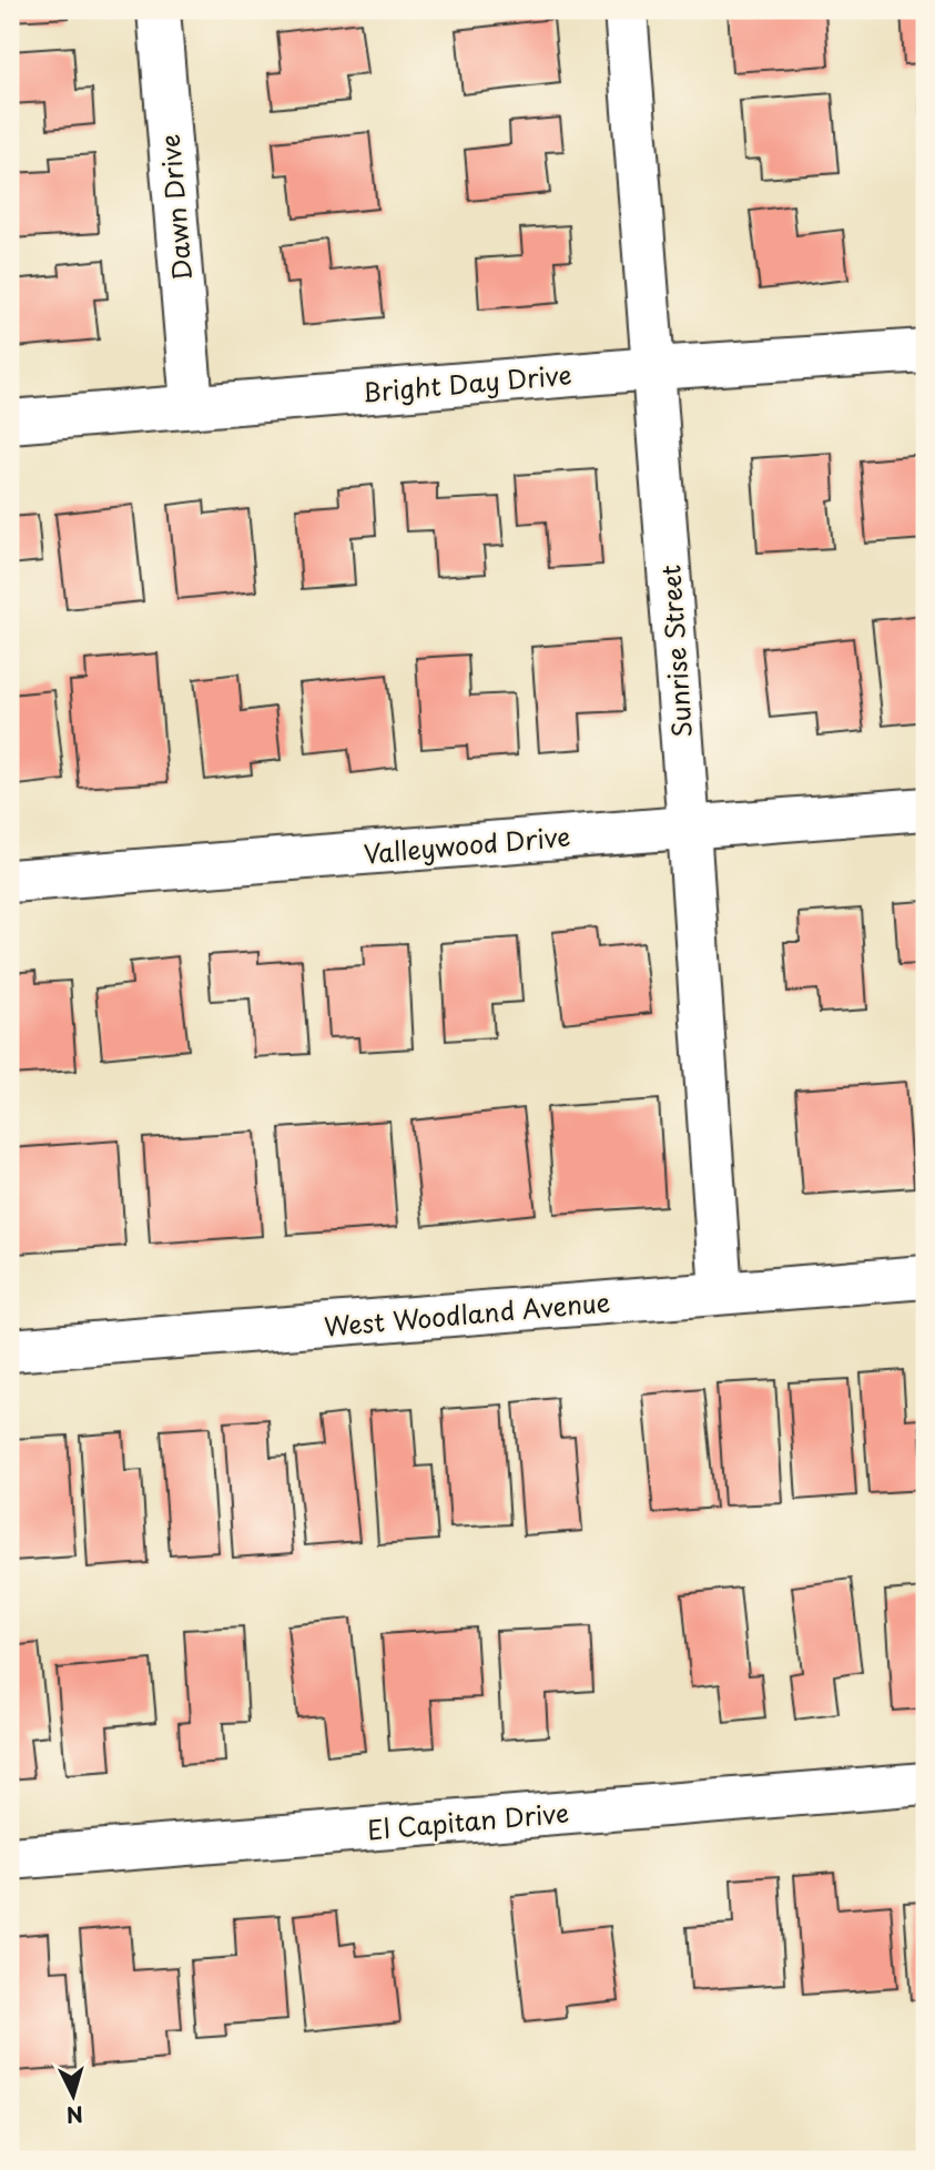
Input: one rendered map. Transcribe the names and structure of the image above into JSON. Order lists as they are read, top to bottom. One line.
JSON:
{"streets":{"street":["Dawn Drive","Bright Day Drive","Sunrise Street","Valleywood Drive","West Woodland Avenue","El Capitan Drive"]},"crossings":[["Dawn Drive","Bright Day Drive"],["Bright Day Drive","Sunrise Street"],["Sunrise Street","Valleywood Drive"],["Sunrise Street","West Woodland Avenue"]],"north":"bottom"}
